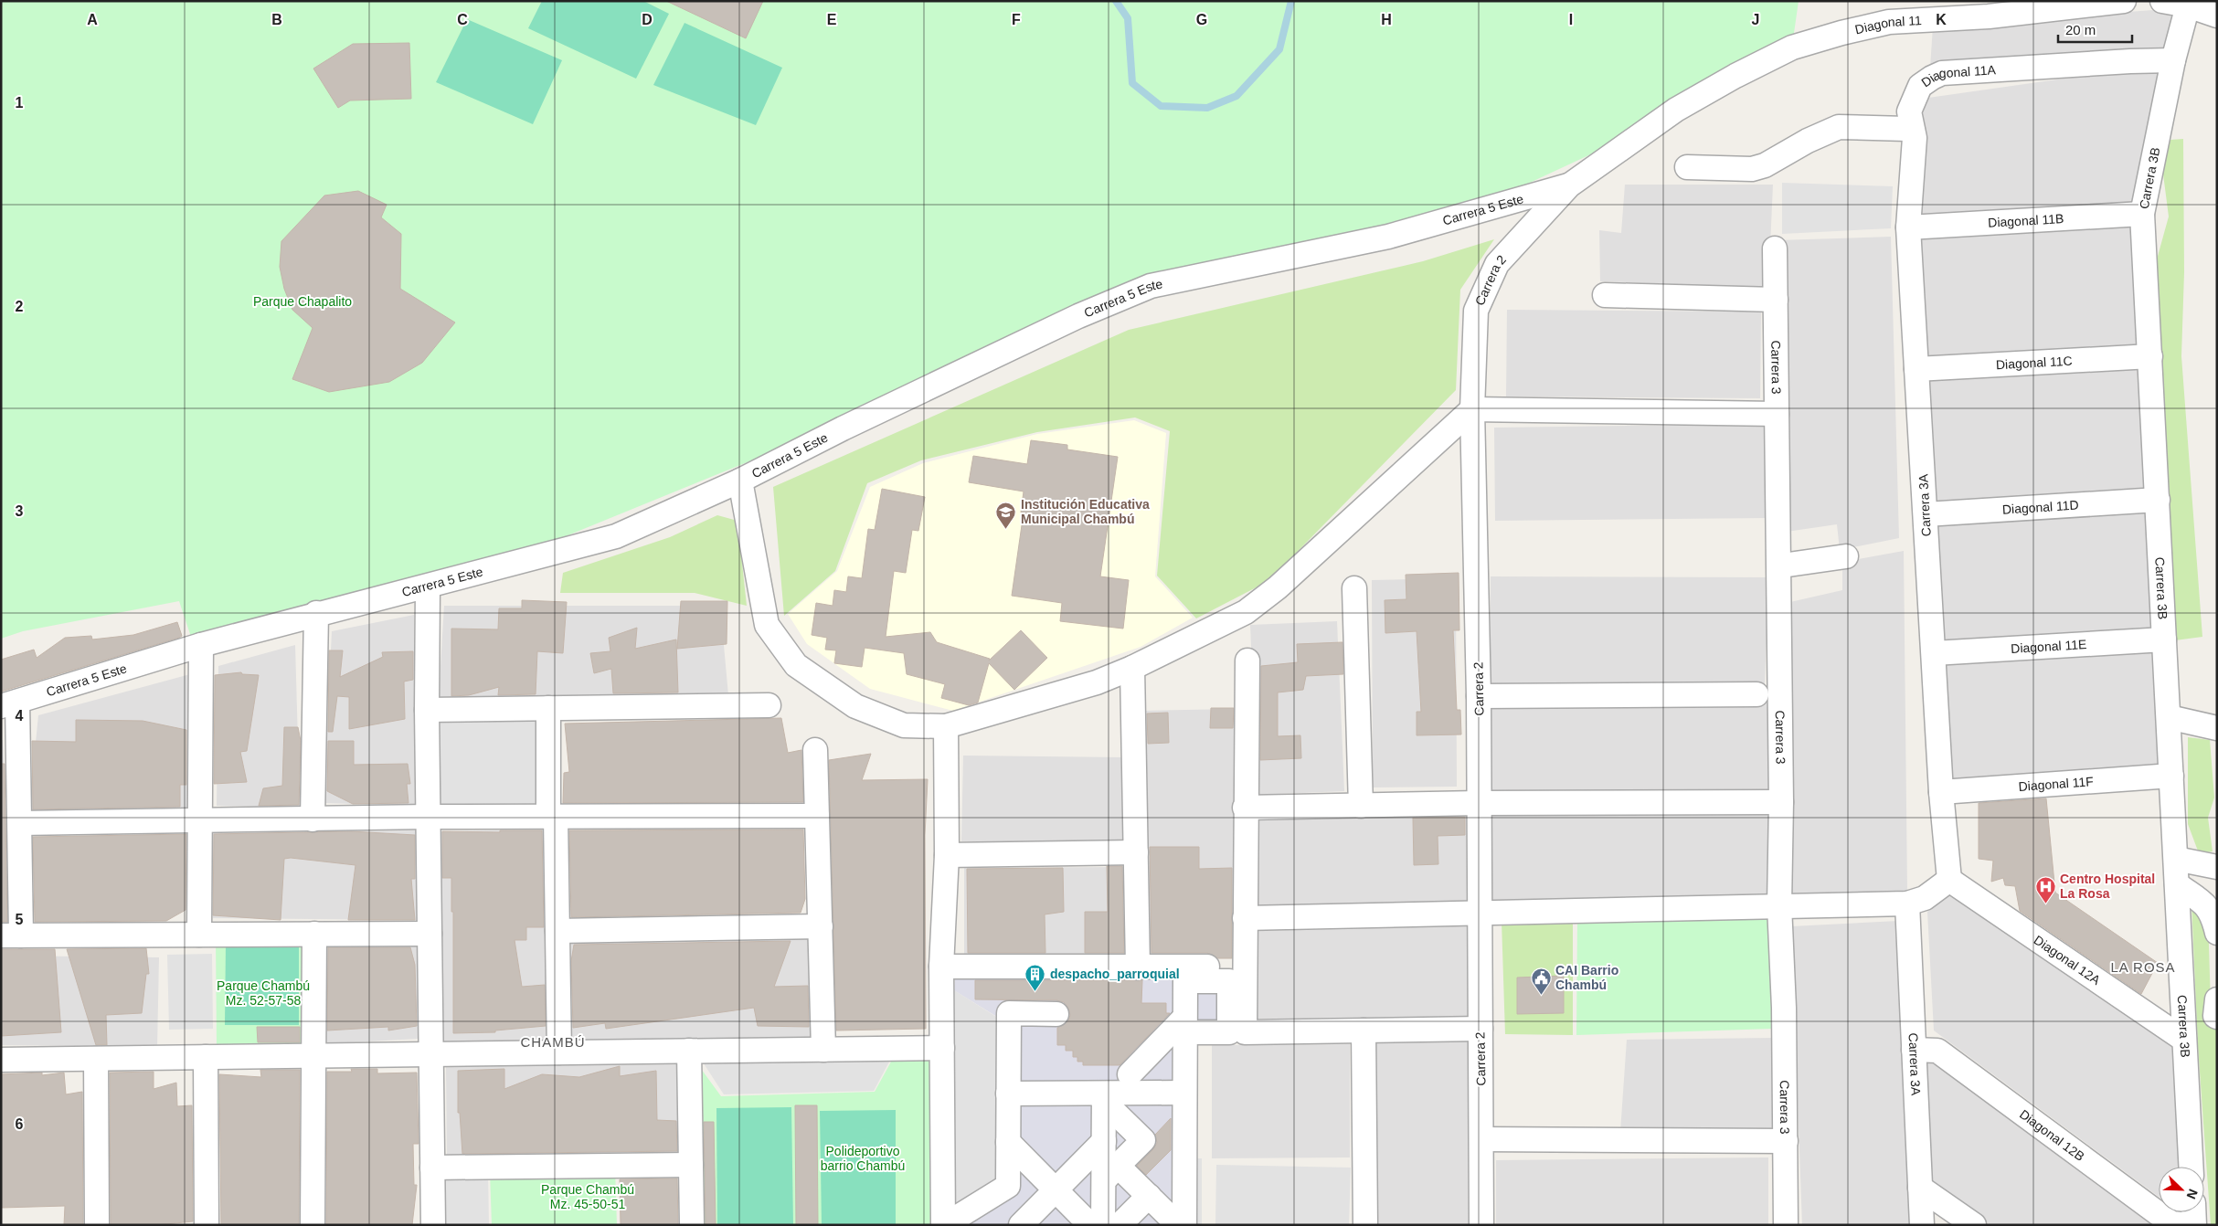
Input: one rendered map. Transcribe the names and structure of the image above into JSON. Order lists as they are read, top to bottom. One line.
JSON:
{"streets":{"street":["Diagonal 11","Diagonal 11A","Carrera 3B","Carrera 5 Este","Diagonal 11B","Carrera 2","Diagonal 11C","Carrera 3","Carrera 3A","Diagonal 11D","Diagonal 11E","Diagonal 11F","Diagonal 12A","Diagonal 12B"]},"crossings":[["Diagonal 11","Carrera 5 Este"],["Diagonal 11","Carrera 2"],["Diagonal 11A","Carrera 3B"],["Diagonal 11A","Carrera 3A"],["Carrera 3B","Diagonal 11B"],["Carrera 3B","Diagonal 11C"],["Carrera 3B","Diagonal 11D"],["Carrera 3B","Diagonal 11E"],["Carrera 3B","Diagonal 11F"],["Carrera 3B","Diagonal 12A"],["Carrera 5 Este","Carrera 2"],["Diagonal 11B","Carrera 3A"],["Diagonal 11C","Carrera 3A"],["Carrera 3A","Diagonal 11D"],["Carrera 3A","Diagonal 11E"],["Carrera 3A","Diagonal 11F"],["Carrera 3A","Diagonal 12A"],["Carrera 3A","Diagonal 12B"]],"districts":["LA ROSA","CHAMBÚ"],"parks":["Parque Chapalito","Parque Chambú Mz. 52-57-58","Polideportivo barrio Chambú","Parque Chambú Mz. 45-50-51"],"places":{"school or university":["Institución Educativa Municipal Chambú"],"hospital":["Centro Hospital La Rosa"],"building":["despacho_parroquial"],"public building":["CAI Barrio Chambú"]},"scale_bar":"20 m","north":"bottom right","grid":{"columns":["A","B","C","D","E","F","G","H","I","J","K"],"rows":["1","2","3","4","5","6"]}}
